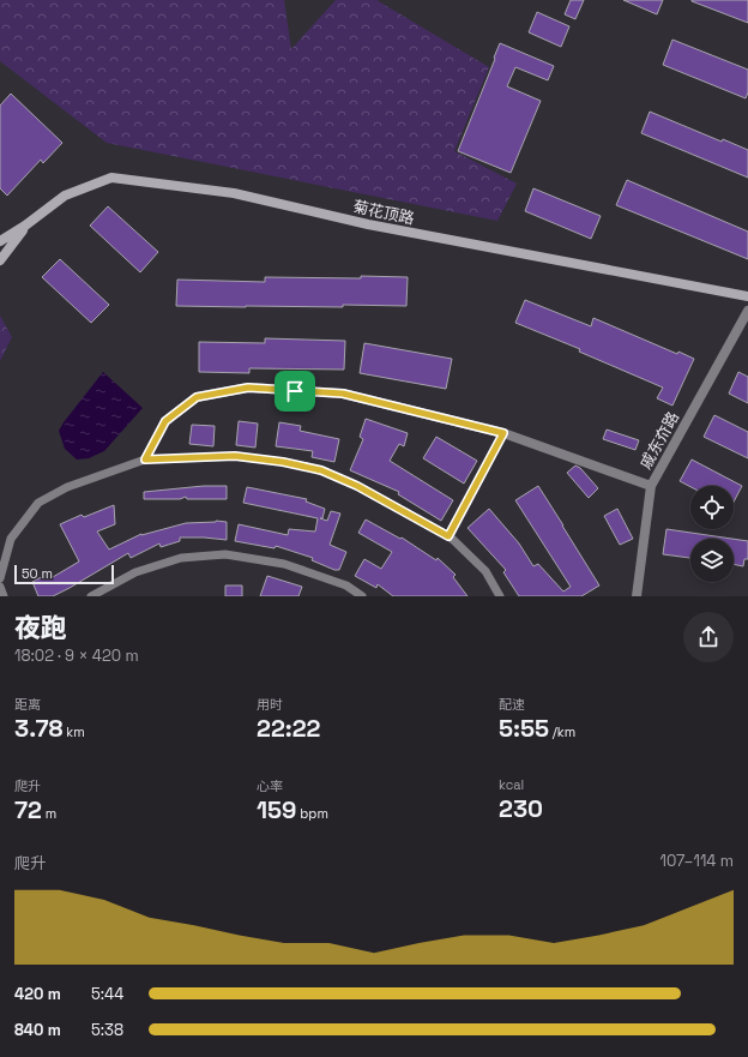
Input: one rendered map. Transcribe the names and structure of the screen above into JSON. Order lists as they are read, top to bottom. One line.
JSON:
{"streets":{"street":["菊花顶路","戚东夼路"]},"scale_bar":"50 m","page":{"scale":"50 m","heading":["夜跑","18:02 · 9 × 420 m"],"stats":[["距离","3.78 km"],["用时","22:22"],["配速","5:55 /km"],["爬升","72 m"],["心率","159 bpm"],["kcal","230"]],"chart":["爬升","107–114 m"],"list":[{"name":"420 m","note":"5:44"},{"name":"840 m","note":"5:38"}]}}
